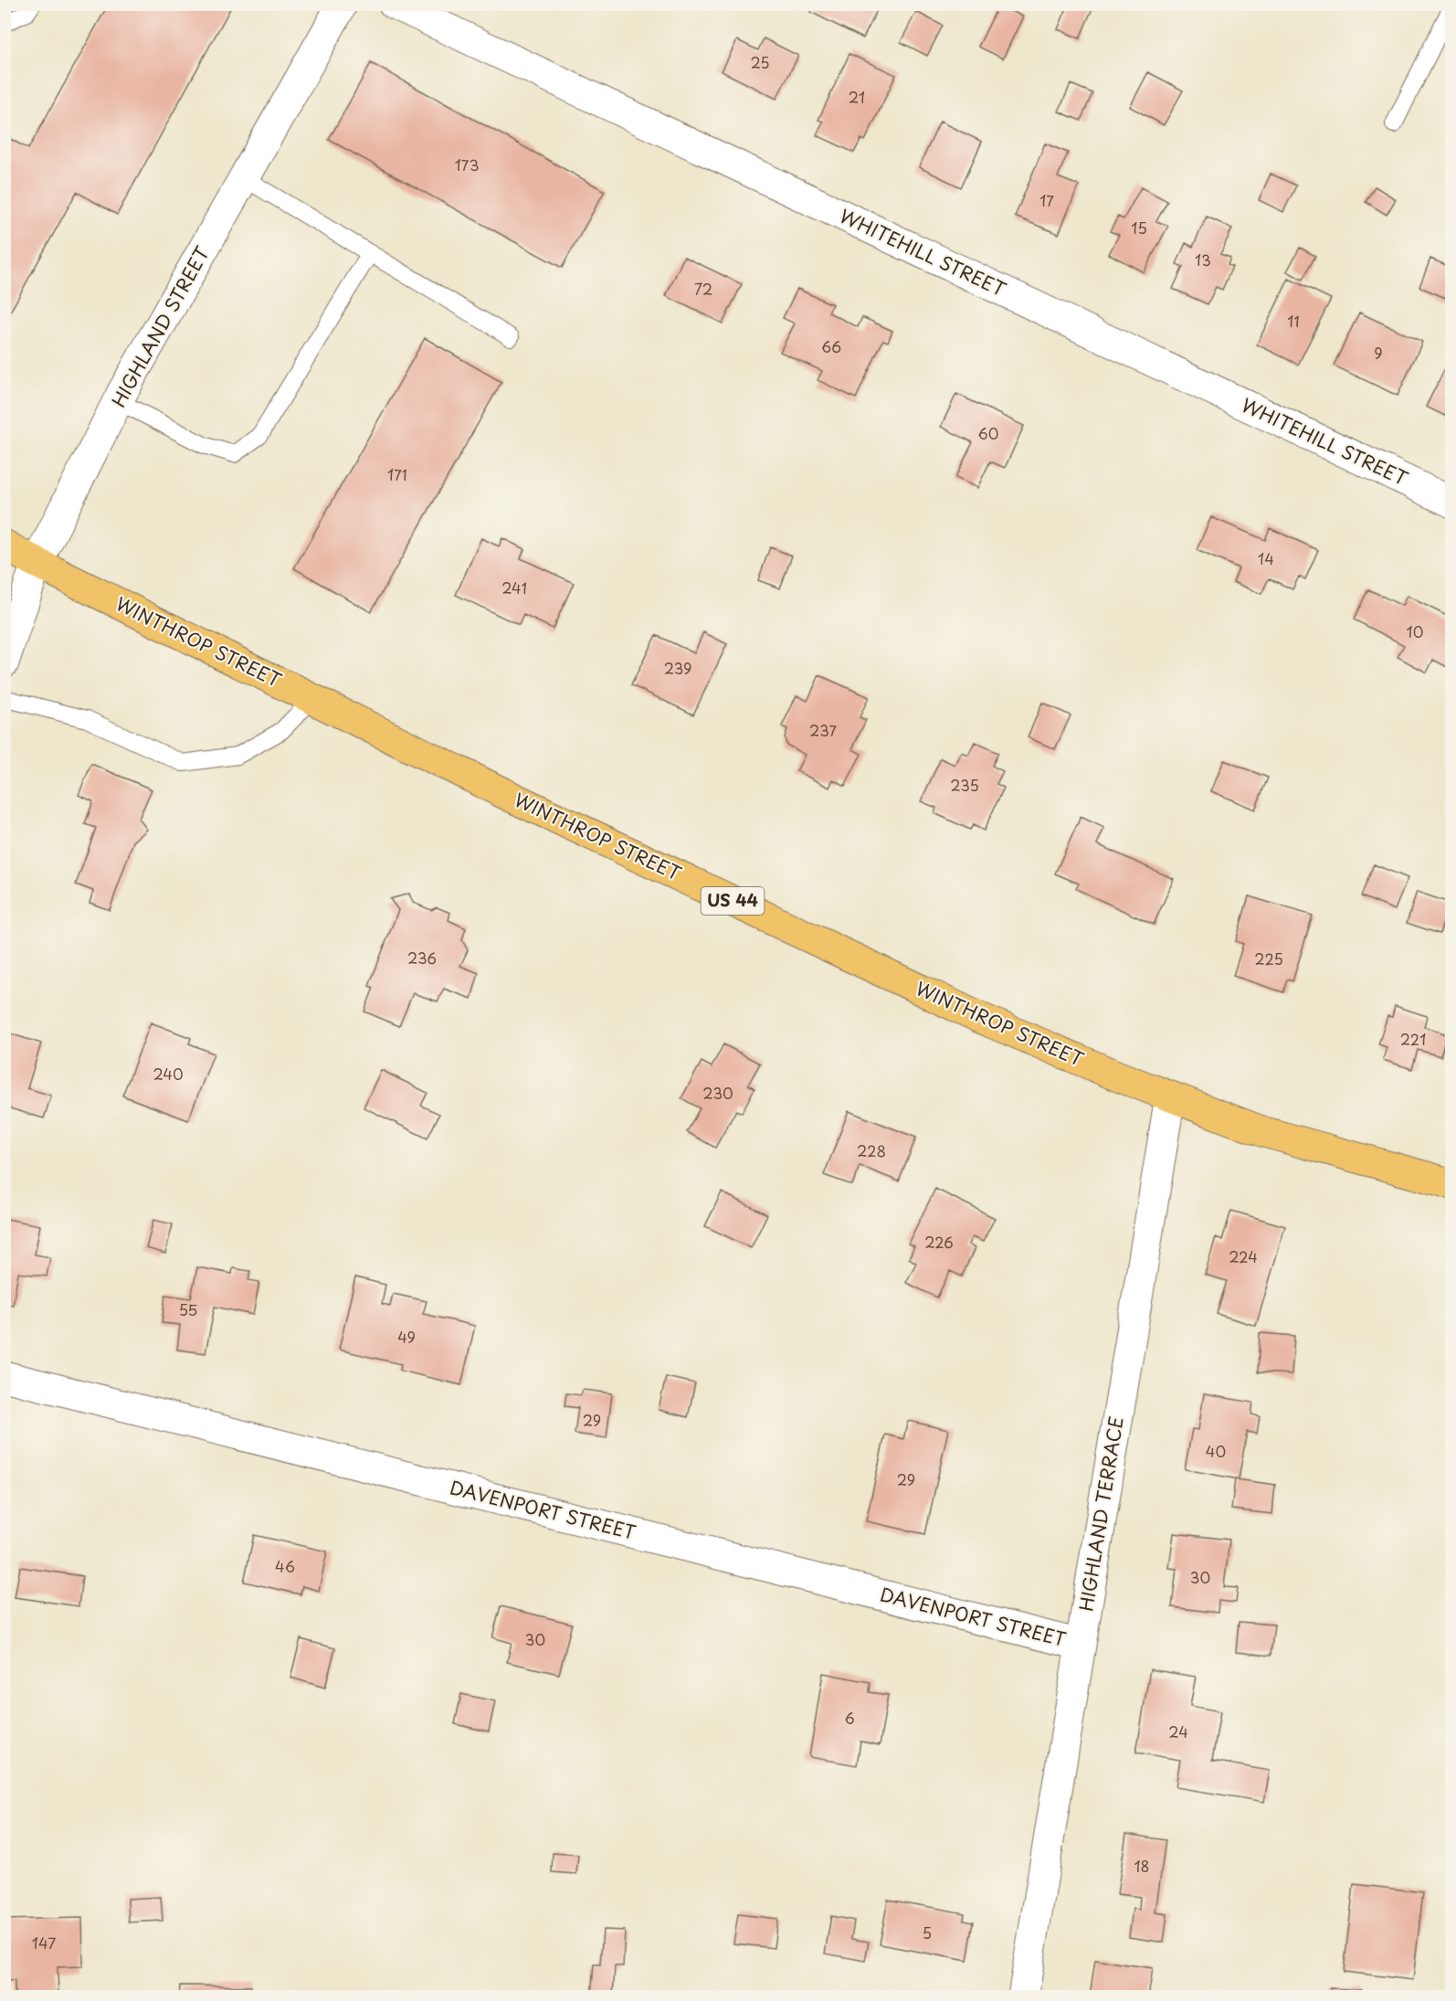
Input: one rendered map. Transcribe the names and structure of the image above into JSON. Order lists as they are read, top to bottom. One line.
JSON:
{"streets":{"highway":["WINTHROP STREET","US 44"],"street":["WHITEHILL STREET","HIGHLAND STREET","DAVENPORT STREET","HIGHLAND TERRACE"]},"crossings":[["HIGHLAND STREET","WINTHROP STREET"],["WINTHROP STREET","HIGHLAND TERRACE"],["DAVENPORT STREET","HIGHLAND TERRACE"]],"house_numbers":["25","21","173","17","15","13","72","11","66","9","60","171","14","241","10","239","237","235","236","225","221","240","230","228","226","224","55","49","29","40","29","46","30","30","6","24","18","5","147"]}
